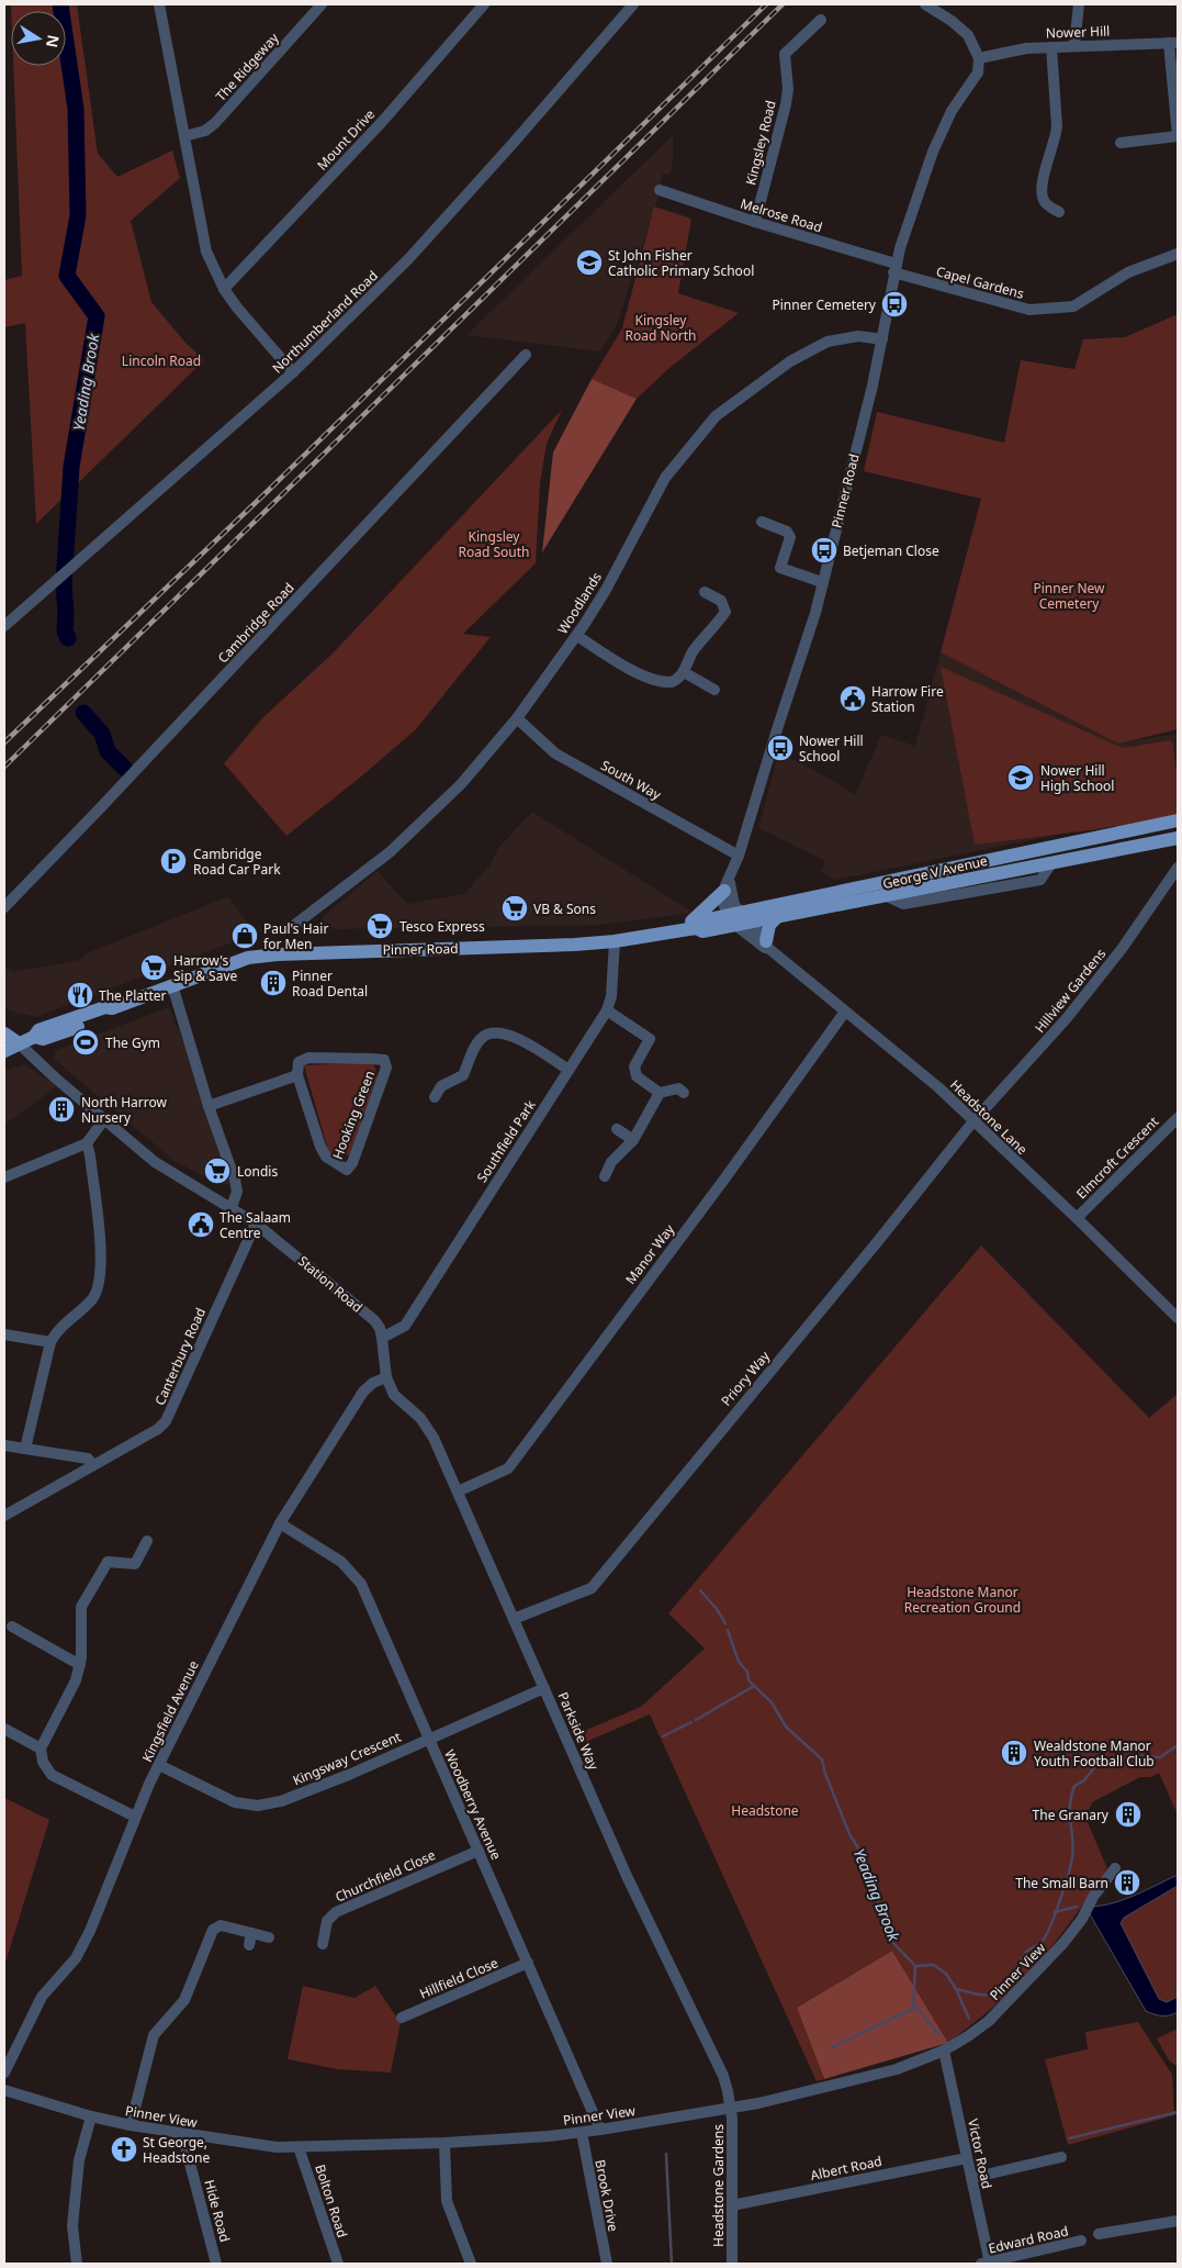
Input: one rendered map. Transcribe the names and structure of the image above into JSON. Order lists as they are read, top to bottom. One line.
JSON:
{"streets":{"main road":["Pinner Road","George V Avenue","Station Road"],"street":["Nower Hill","The Ridgeway","Mount Drive","Kingsley Road","Melrose Road","Capel Gardens","Northumberland Road","Woodlands","Cambridge Road","South Way","Hillview Gardens","Hooking Green","Headstone Lane","Southfield Park","Elmcroft Crescent","Manor Way","Canterbury Road","Priory Way","Kingsfield Avenue","Parkside Way","Kingsway Crescent","Woodberry Avenue","Churchfield Close","Pinner View","Hillfield Close","Victor Road","Albert Road","Headstone Gardens","Brook Drive","Bolton Road","Hide Road","Edward Road"]},"crossings":[["Nower Hill","Pinner Road"],["Kingsley Road","Melrose Road"],["Melrose Road","Capel Gardens"],["Melrose Road","Pinner Road"],["Capel Gardens","Pinner Road"],["Pinner Road","Woodlands"],["Pinner Road","South Way"],["Pinner Road","George V Avenue"],["Pinner Road","Headstone Lane"],["Pinner Road","Southfield Park"],["Pinner Road","Station Road"],["Woodlands","South Way"],["George V Avenue","Headstone Lane"],["Hillview Gardens","Headstone Lane"],["Hillview Gardens","Priory Way"],["Headstone Lane","Elmcroft Crescent"],["Headstone Lane","Manor Way"],["Headstone Lane","Priory Way"],["Southfield Park","Station Road"],["Manor Way","Parkside Way"],["Station Road","Canterbury Road"],["Station Road","Kingsfield Avenue"],["Station Road","Parkside Way"],["Priory Way","Parkside Way"],["Kingsfield Avenue","Parkside Way"],["Kingsfield Avenue","Kingsway Crescent"],["Kingsfield Avenue","Woodberry Avenue"],["Parkside Way","Kingsway Crescent"],["Parkside Way","Pinner View"],["Parkside Way","Headstone Gardens"],["Kingsway Crescent","Woodberry Avenue"],["Woodberry Avenue","Churchfield Close"],["Woodberry Avenue","Pinner View"],["Woodberry Avenue","Hillfield Close"],["Pinner View","Victor Road"],["Pinner View","Headstone Gardens"],["Pinner View","Brook Drive"],["Pinner View","Bolton Road"],["Pinner View","Hide Road"],["Victor Road","Albert Road"],["Victor Road","Edward Road"],["Albert Road","Headstone Gardens"]],"water":["Yeading Brook"],"parks":["Kingsley Road North","Lincoln Road","Kingsley Road South","Pinner New Cemetery","Headstone Manor Recreation Ground","Headstone"],"places":{"school or university":["St John Fisher Catholic Primary School","Nower Hill High School"],"bus stop":["Pinner Cemetery","Betjeman Close","Nower Hill School"],"public building":["Harrow Fire Station","The Salaam Centre"],"parking":["Cambridge Road Car Park"],"supermarket":["VB & Sons","Tesco Express","Harrow's Sip & Save","Londis"],"shop":["Paul's Hair for Men"],"building":["Pinner Road Dental","North Harrow Nursery","Wealdstone Manor Youth Football Club","The Granary","The Small Barn"],"restaurant":["The Platter"],"sports":["The Gym"],"church":["St George, Headstone"]},"north":"right"}
